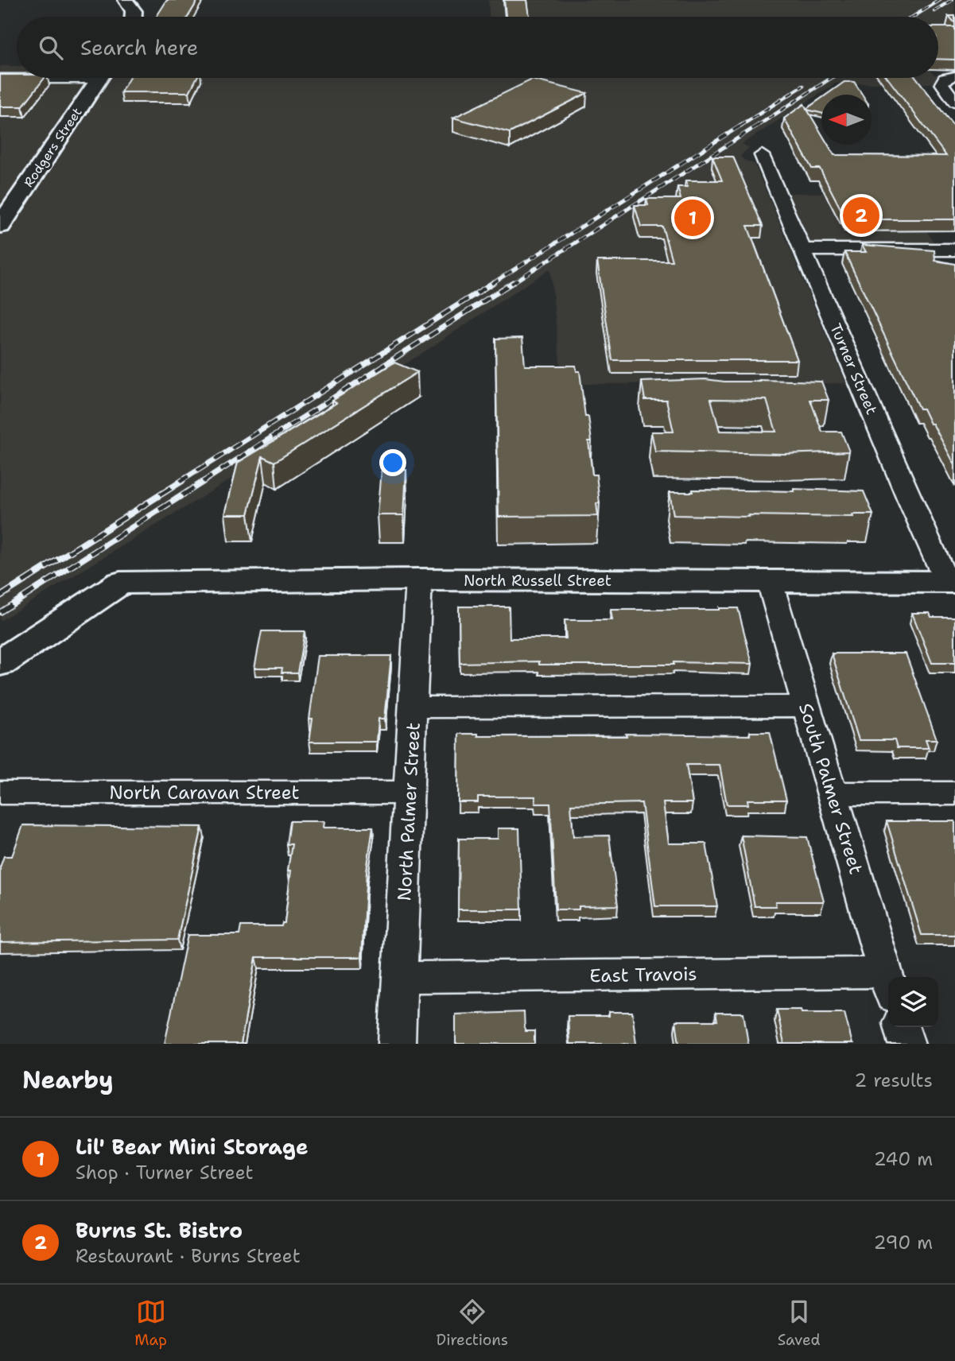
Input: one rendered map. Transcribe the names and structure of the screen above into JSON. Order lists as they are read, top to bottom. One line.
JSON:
{"streets":{"street":["Rodgers Street","Turner Street","North Russell Street","South Palmer Street","North Caravan Street","North Palmer Street","East Travois"]},"crossings":[["Turner Street","North Russell Street"],["North Russell Street","South Palmer Street"],["North Russell Street","North Palmer Street"],["North Caravan Street","North Palmer Street"],["North Palmer Street","East Travois"]],"north":"left","page":{"search":"Search here","pins":["2","1"],"heading":["Nearby","2 results"],"list":[{"mark":"1","name":"Lil' Bear Mini Storage","note":"Shop · Turner Street","value":"240 m"},{"mark":"2","name":"Burns St. Bistro","note":"Restaurant · Burns Street","value":"290 m"}],"nav":["Map","Directions","Saved"]}}
